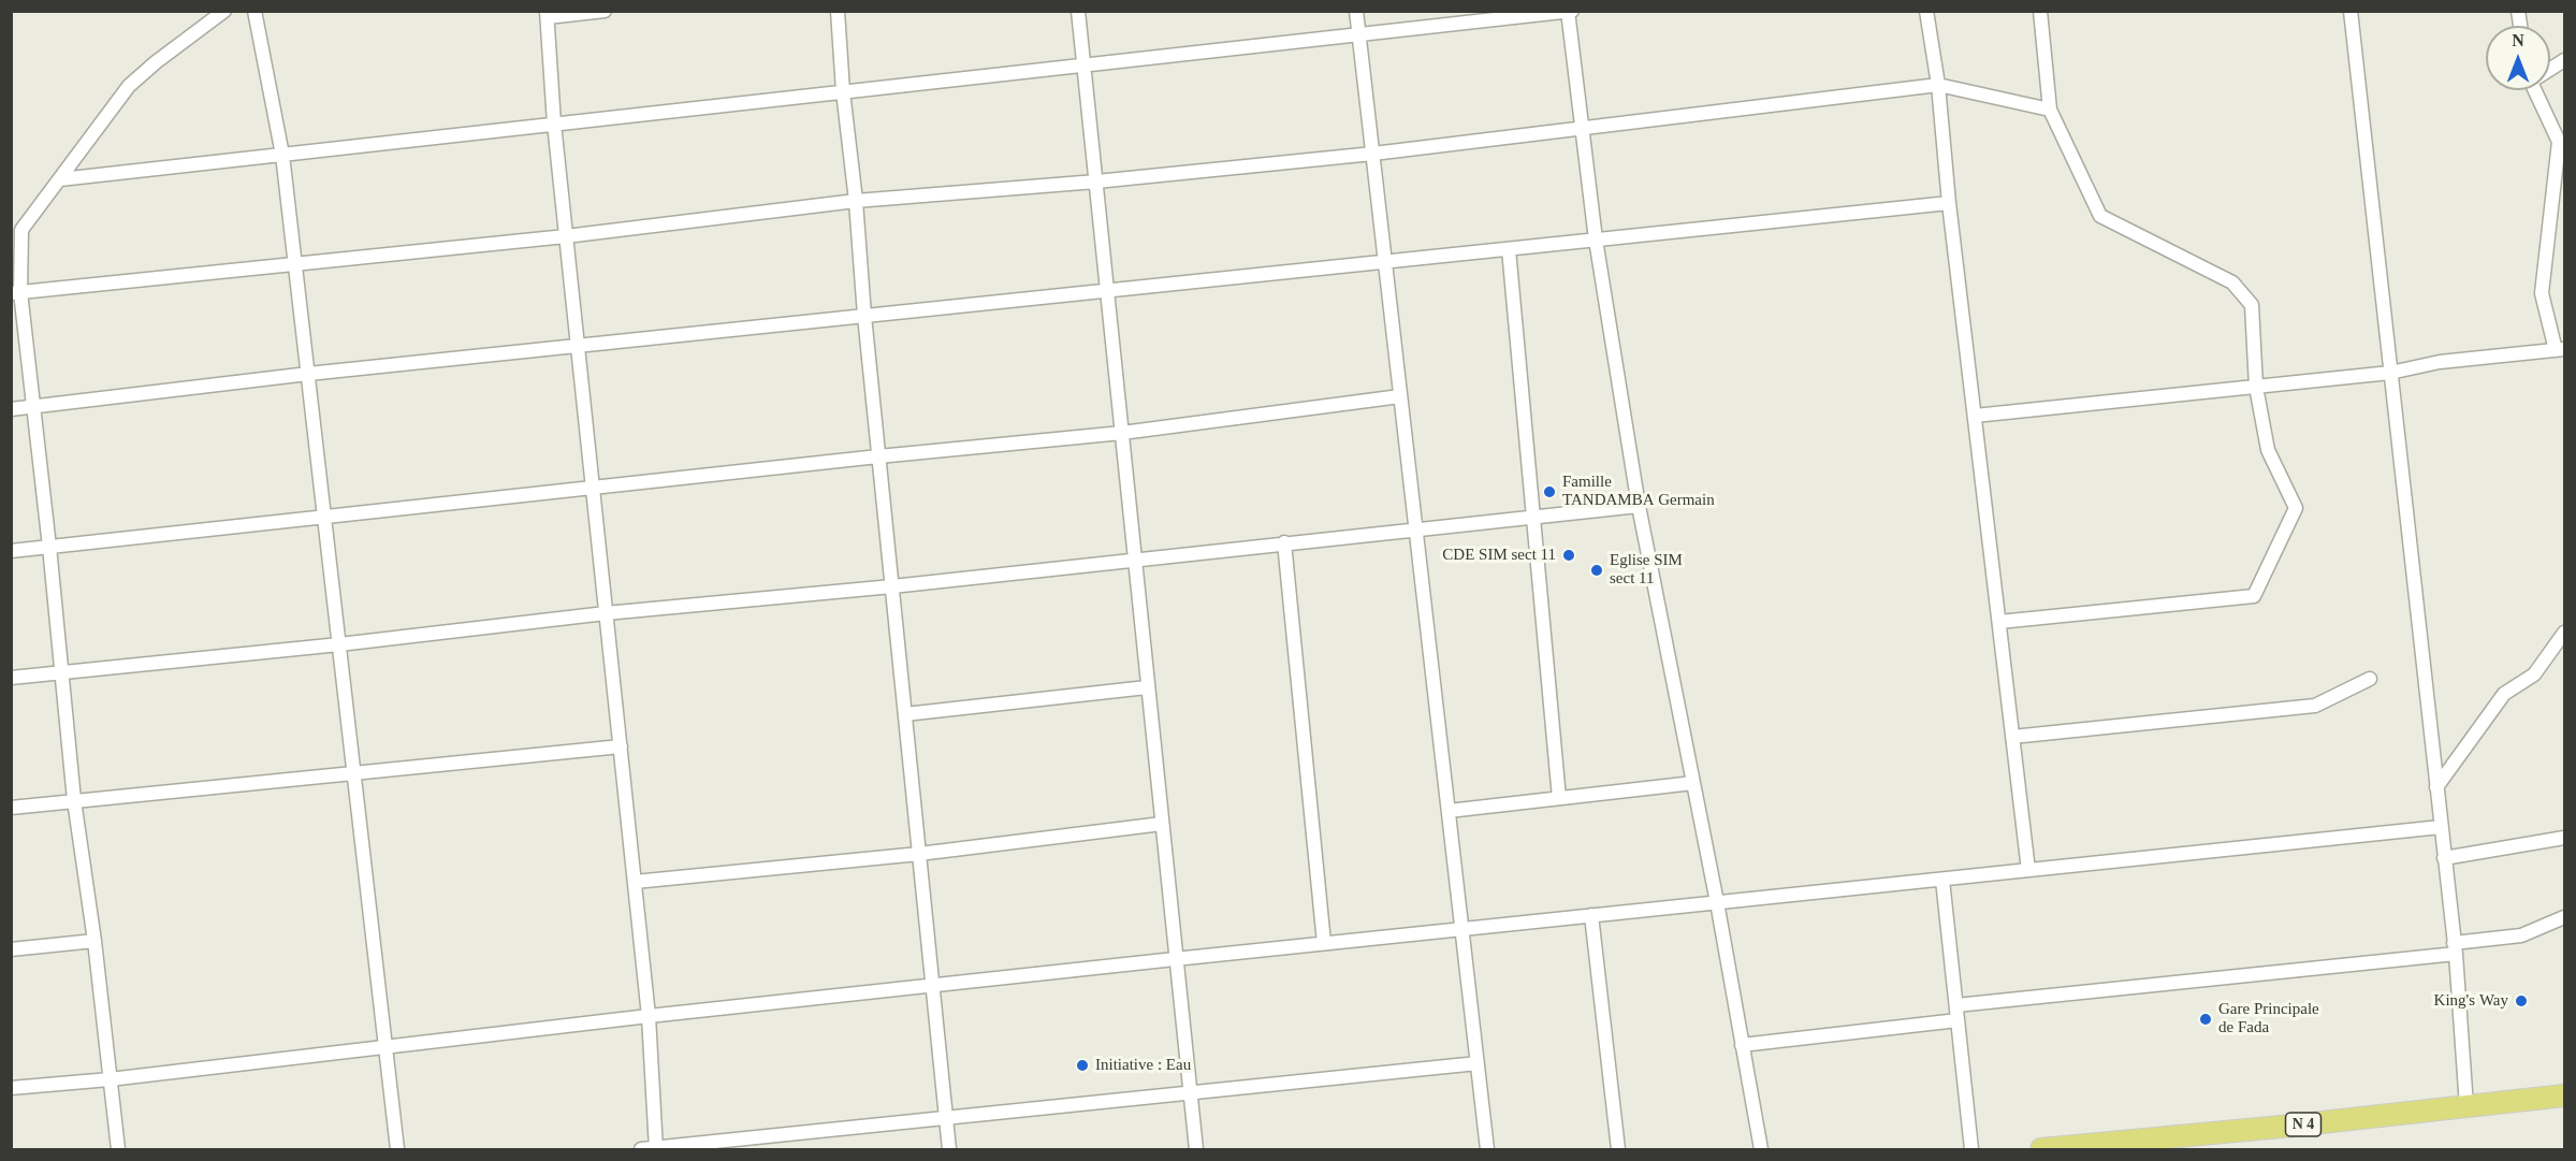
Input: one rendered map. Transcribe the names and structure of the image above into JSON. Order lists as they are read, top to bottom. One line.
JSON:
{"streets":{"highway":["N 4"]},"places":["Famille TANDAMBA Germain","CDE SIM sect 11","Eglise SIM sect 11","King's Way","Gare Principale de Fada","Initiative : Eau"],"north":"top"}
